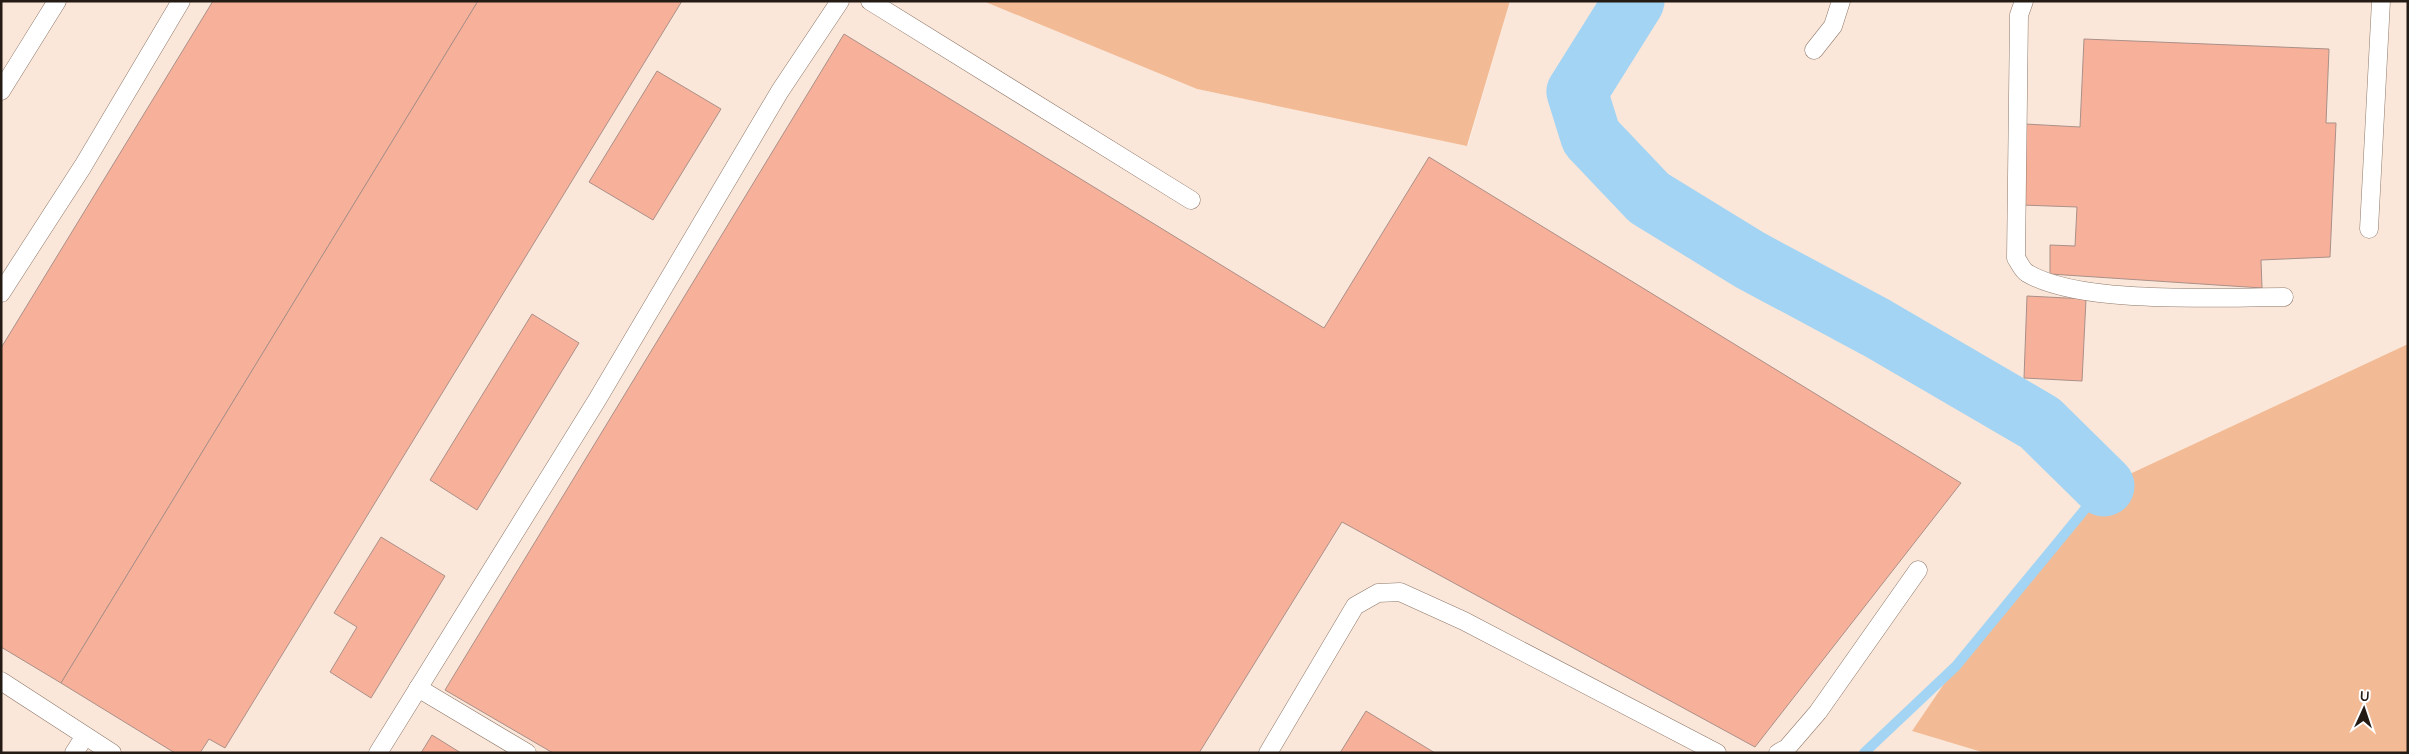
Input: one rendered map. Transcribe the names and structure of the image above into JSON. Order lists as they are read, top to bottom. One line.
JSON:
{"north":"top"}
